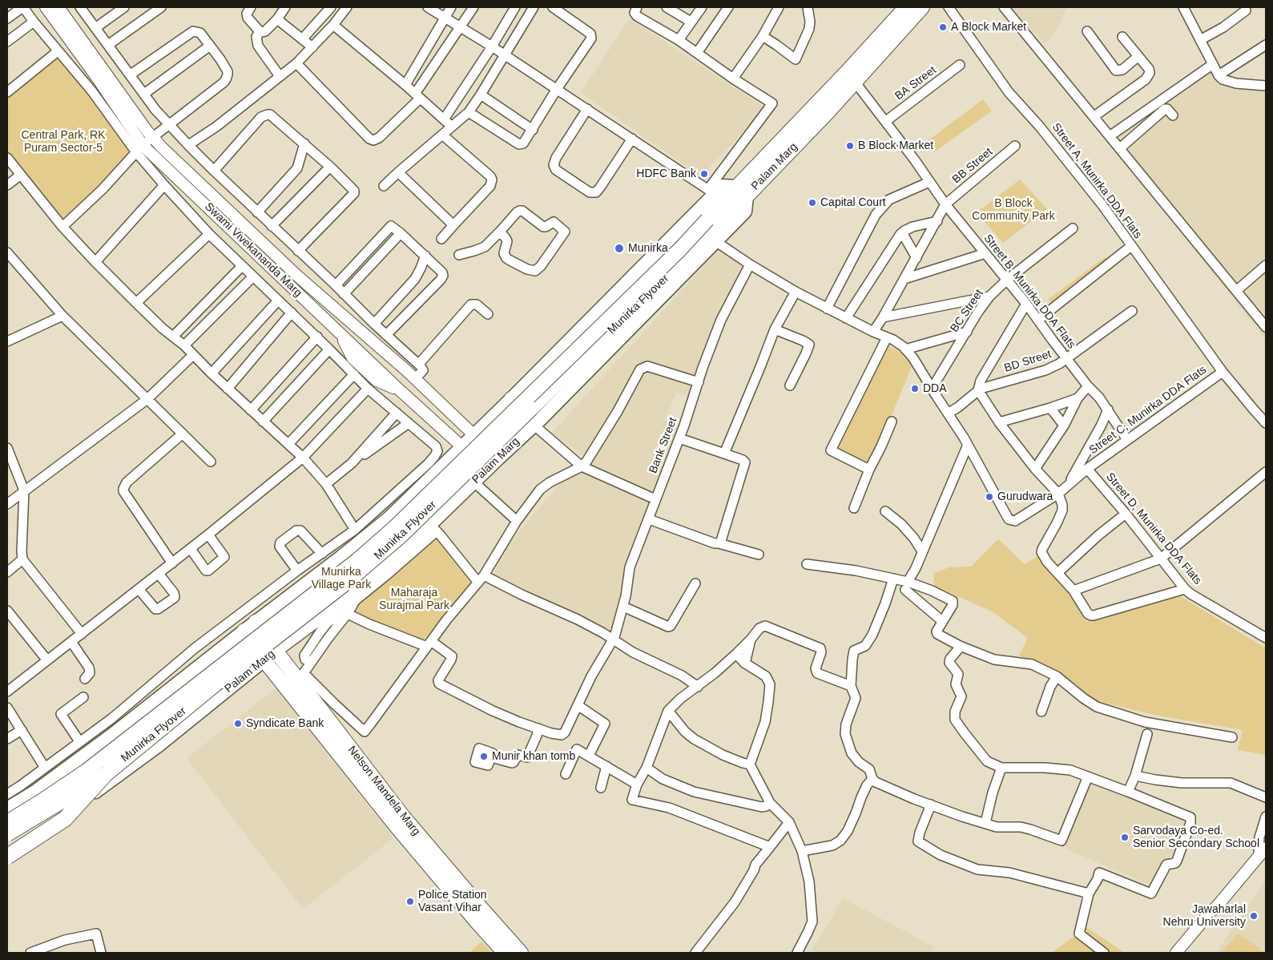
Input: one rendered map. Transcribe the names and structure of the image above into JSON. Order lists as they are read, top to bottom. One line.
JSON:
{"streets":{"main road":["Palam Marg","Munirka Flyover","Nelson Mandela Marg"],"street":["BA Street","BB Street","Street A, Munirka DDA Flats","Swami Vivekananda Marg","Street B, Munirka DDA Flats","BC Street","BD Street","Street C, Munirka DDA Flats","Bank Street","Street D, Munirka DDA Flats"]},"crossings":[["BA Street","Street B, Munirka DDA Flats"],["BB Street","Street B, Munirka DDA Flats"],["Palam Marg","Swami Vivekananda Marg"],["Palam Marg","Street B, Munirka DDA Flats"],["Palam Marg","Munirka Flyover"],["Palam Marg","Street C, Munirka DDA Flats"],["Palam Marg","Nelson Mandela Marg"],["Street A, Munirka DDA Flats","Street C, Munirka DDA Flats"],["Street B, Munirka DDA Flats","BC Street"],["Street B, Munirka DDA Flats","BD Street"],["Street B, Munirka DDA Flats","Street C, Munirka DDA Flats"],["Munirka Flyover","Street C, Munirka DDA Flats"],["BC Street","Street C, Munirka DDA Flats"],["BD Street","Street C, Munirka DDA Flats"],["Street C, Munirka DDA Flats","Bank Street"],["Street C, Munirka DDA Flats","Street D, Munirka DDA Flats"]],"parks":["Central Park, RK Puram Sector-5","B Block Community Park","Munirka Village Park","Maharaja Surajmal Park"],"places":["A Block Market","B Block Market","HDFC Bank","Capital Court","Munirka","DDA","Gurudwara","Syndicate Bank","Munir khan tomb","Sarvodaya Co-ed. Senior Secondary School","Police Station Vasant Vihar","Jawaharlal Nehru University"]}
